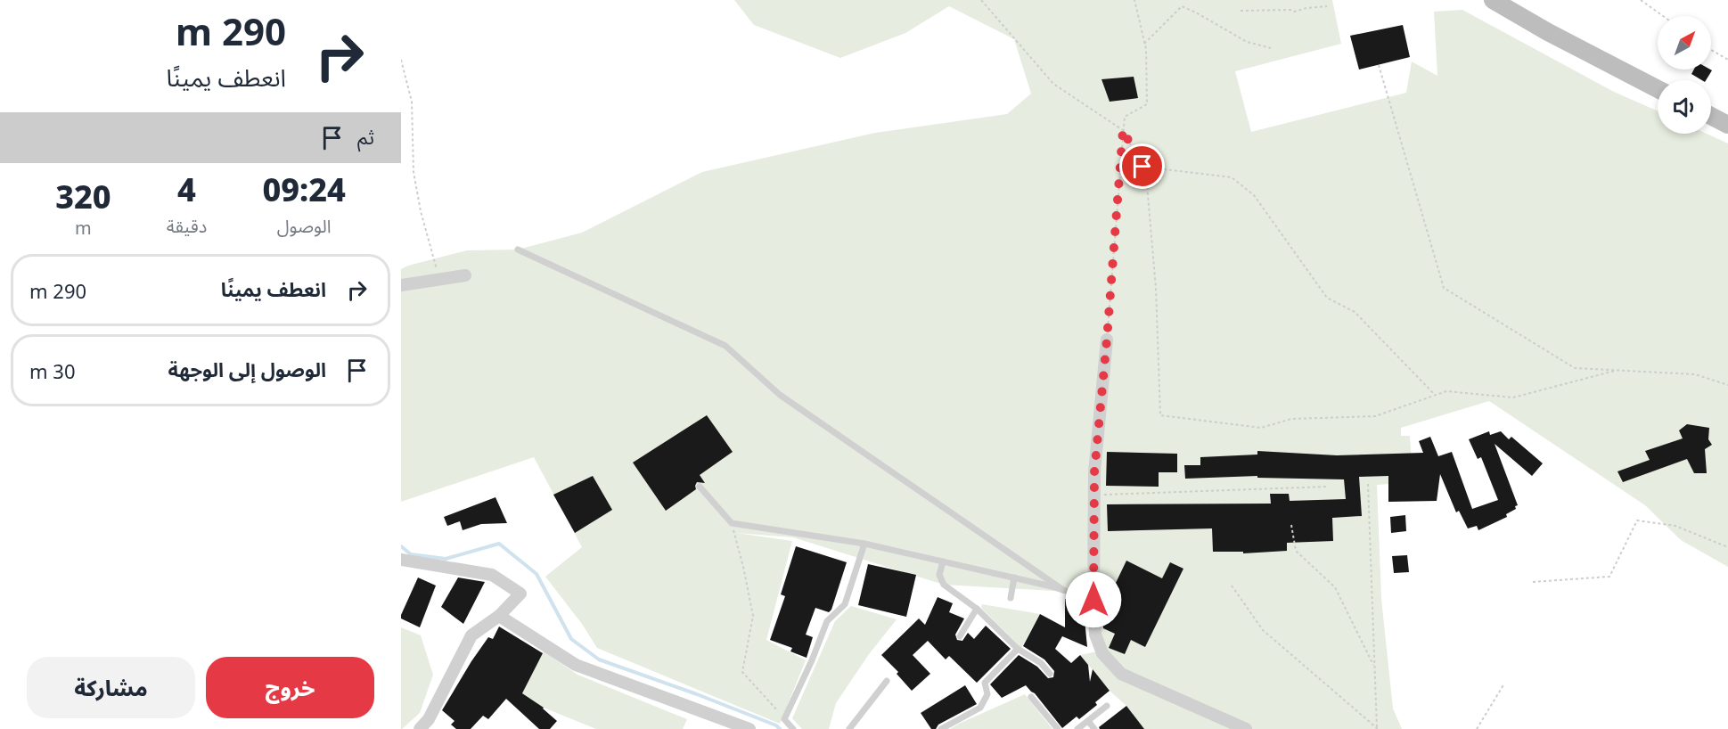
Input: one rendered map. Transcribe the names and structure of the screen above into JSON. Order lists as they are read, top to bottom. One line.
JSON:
{"north":"top right","page":{"turn":["290 m","انعطف يمينًا"],"then":"ثم","eta":["09:24","الوصول","4","دقيقة","320","m"],"list":[{"name":"انعطف يمينًا","value":"290 m"},{"name":"الوصول إلى الوجهة","value":"30 m"}],"buttons":["خروج","مشاركة"]}}
